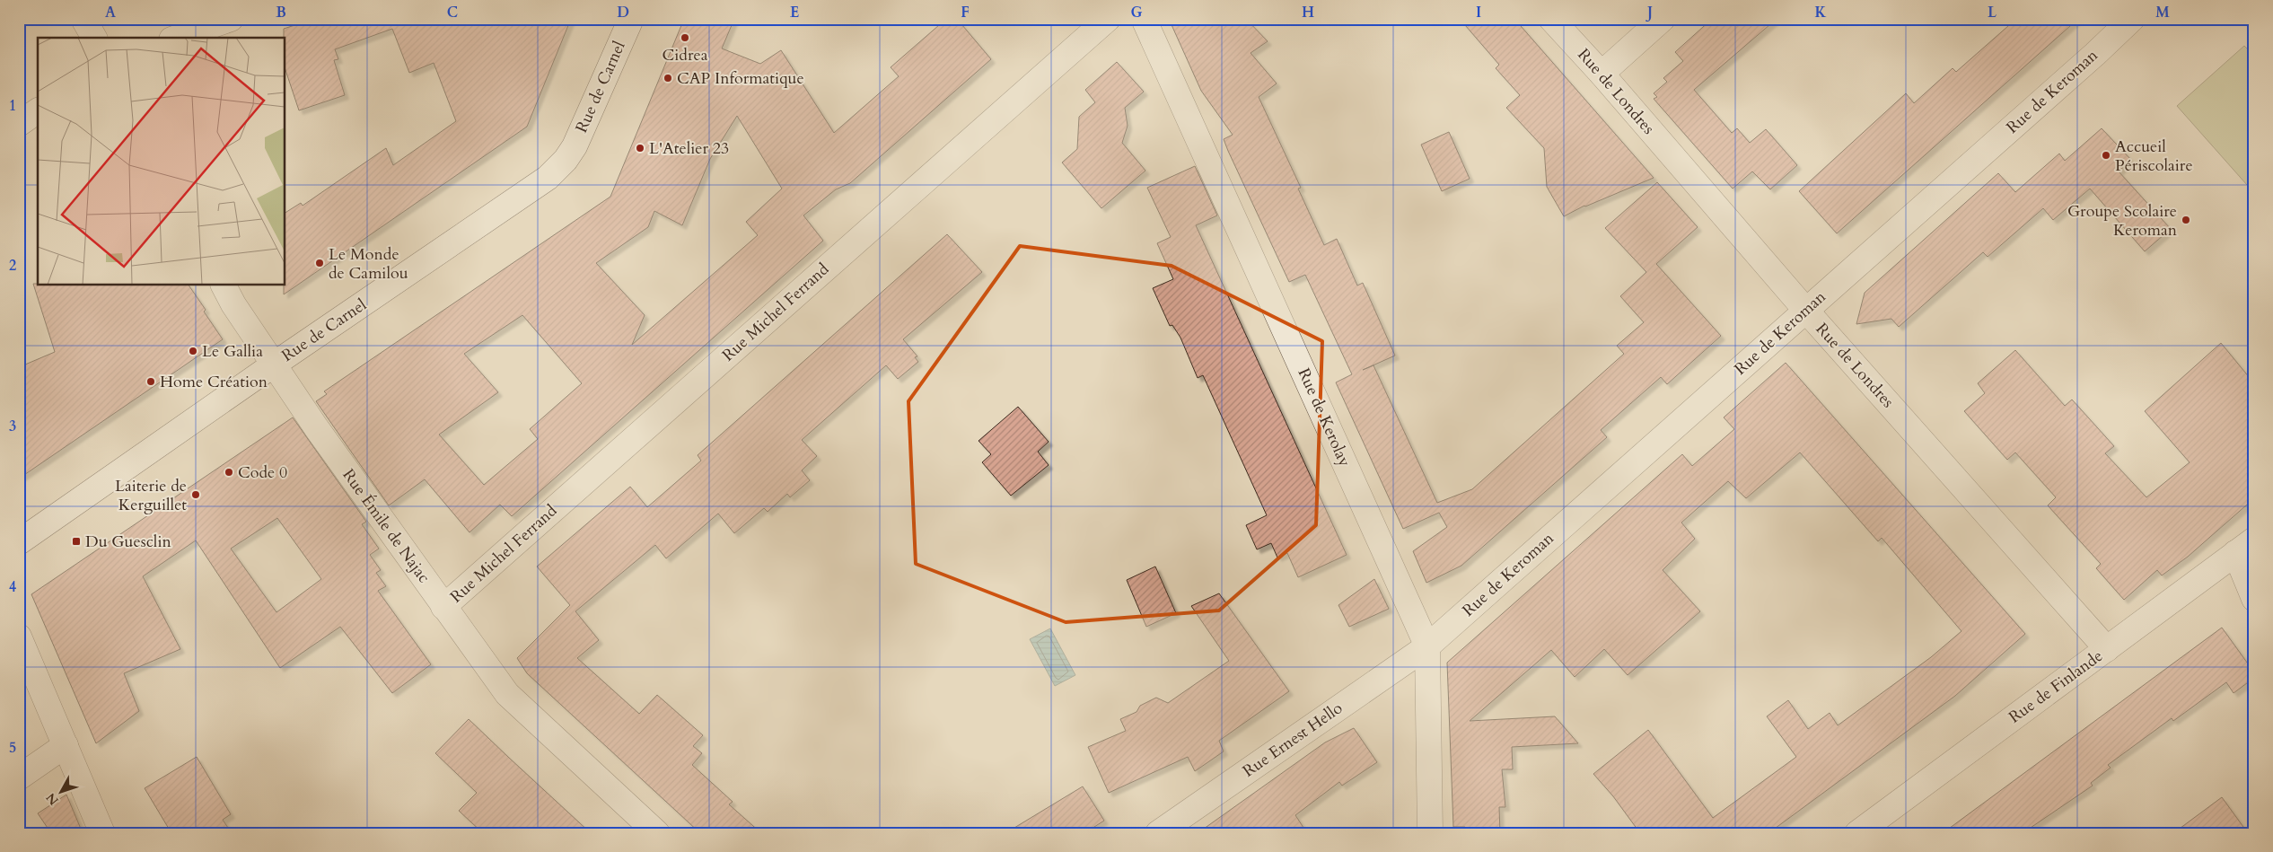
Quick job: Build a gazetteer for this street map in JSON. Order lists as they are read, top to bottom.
{
  "streets": {
    "street": [
      "Rue de Carnel",
      "Rue de Londres",
      "Rue de Keroman",
      "Rue Michel Ferrand",
      "Rue de Kerolay",
      "Rue Émile de Najac",
      "Rue de Finlande",
      "Rue Ernest Hello"
    ]
  },
  "crossings": [
    ["Rue de Carnel", "Rue Émile de Najac"],
    ["Rue de Londres", "Rue de Keroman"],
    ["Rue de Londres", "Rue de Finlande"],
    ["Rue de Keroman", "Rue de Kerolay"],
    ["Rue de Keroman", "Rue Ernest Hello"],
    ["Rue Michel Ferrand", "Rue Émile de Najac"],
    ["Rue de Kerolay", "Rue Ernest Hello"]
  ],
  "places": {
    "other": [
      "Cidrea",
      "CAP Informatique",
      "L'Atelier 23",
      "Accueil Périscolaire",
      "Groupe Scolaire Keroman",
      "Le Monde de Camilou",
      "Le Gallia",
      "Home Création",
      "Code 0",
      "Laiterie de Kerguillet"
    ],
    "transit": ["Du Guesclin"]
  },
  "north": "bottom left",
  "grid": {
    "columns": [
      "A",
      "B",
      "C",
      "D",
      "E",
      "F",
      "G",
      "H",
      "I",
      "J",
      "K",
      "L",
      "M"
    ],
    "rows": [
      "1",
      "2",
      "3",
      "4",
      "5"
    ]
  }
}
